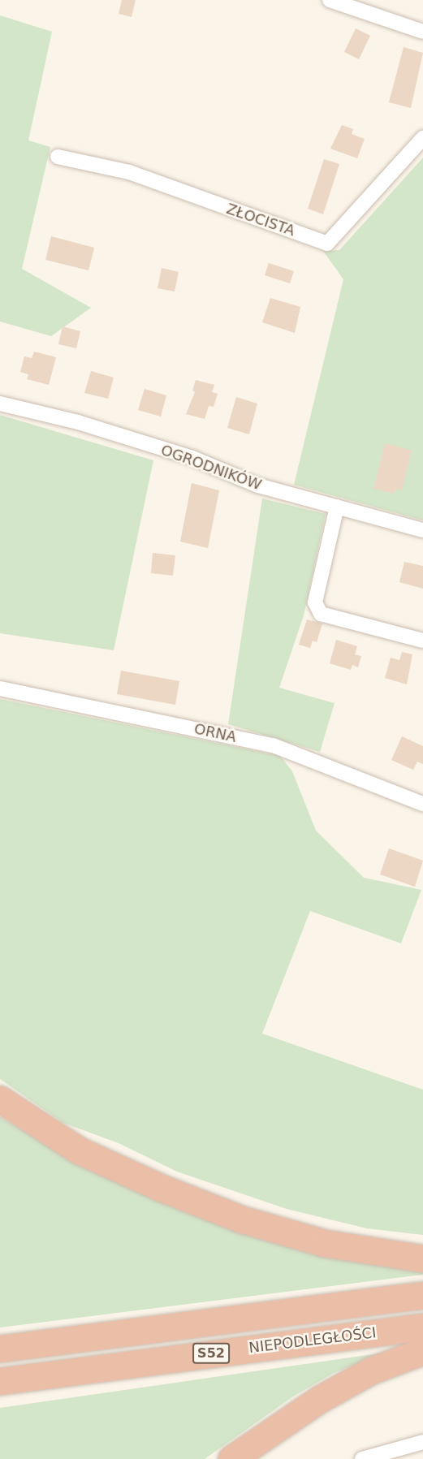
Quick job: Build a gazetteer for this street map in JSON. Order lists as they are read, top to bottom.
{
  "streets": {
    "highway": ["NIEPODLEGŁOŚCI", "S52"],
    "street": ["ZŁOCISTA", "OGRODNIKÓW", "ORNA"]
  }
}
